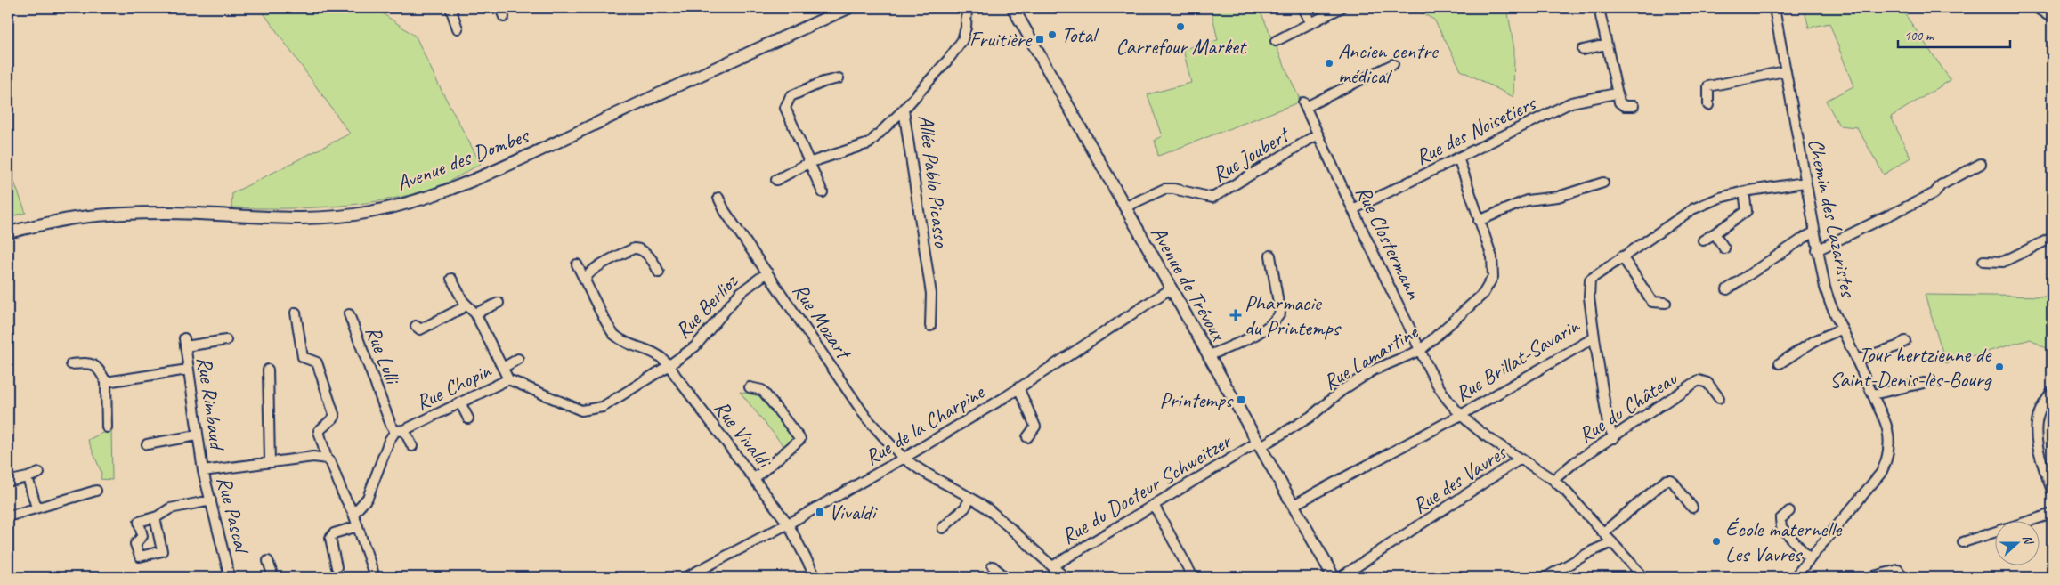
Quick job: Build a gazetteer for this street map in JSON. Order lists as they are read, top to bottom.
{
  "streets": {
    "main road": ["Avenue des Dombes", "Avenue de Trévoux"],
    "street": [
      "Rue des Noisetiers",
      "Rue Joubert",
      "Allée Pablo Picasso",
      "Chemin des Lazaristes",
      "Rue Clostermann",
      "Rue Berlioz",
      "Rue Mozart",
      "Rue Lulli",
      "Rue Lamartine",
      "Rue Brillat-Savarin",
      "Rue Chopin",
      "Rue Rimbaud",
      "Rue du Château",
      "Rue de la Charpine",
      "Rue Vivaldi",
      "Rue des Vavres",
      "Rue du Docteur Schweitzer",
      "Rue Pascal"
    ]
  },
  "crossings": [
    ["Rue des Noisetiers", "Rue Clostermann"],
    ["Rue des Noisetiers", "Rue Lamartine"],
    ["Rue Joubert", "Rue Clostermann"],
    ["Rue Joubert", "Avenue de Trévoux"],
    ["Chemin des Lazaristes", "Rue Brillat-Savarin"],
    ["Rue Clostermann", "Rue Lamartine"],
    ["Rue Clostermann", "Rue Brillat-Savarin"],
    ["Rue Clostermann", "Rue des Vavres"],
    ["Avenue de Trévoux", "Rue Lamartine"],
    ["Avenue de Trévoux", "Rue Brillat-Savarin"],
    ["Avenue de Trévoux", "Rue de la Charpine"],
    ["Avenue de Trévoux", "Rue du Docteur Schweitzer"],
    ["Rue Berlioz", "Rue Mozart"],
    ["Rue Berlioz", "Rue Chopin"],
    ["Rue Berlioz", "Rue Vivaldi"],
    ["Rue Mozart", "Rue de la Charpine"],
    ["Rue Mozart", "Rue du Docteur Schweitzer"],
    ["Rue Lulli", "Rue Chopin"],
    ["Rue Lamartine", "Rue du Docteur Schweitzer"],
    ["Rue Chopin", "Rue Vivaldi"],
    ["Rue Rimbaud", "Rue Pascal"],
    ["Rue du Château", "Rue des Vavres"],
    ["Rue de la Charpine", "Rue Vivaldi"]
  ],
  "places": {
    "other": [
      "Carrefour Market",
      "Total",
      "Ancien centre médical",
      "Tour hertzienne de Saint-Denis-lès-Bourg",
      "École maternelle Les Vavres"
    ],
    "transit": ["Fruitière", "Printemps", "Vivaldi"],
    "health": ["Pharmacie du Printemps"]
  },
  "scale_bar": "100 m",
  "north": "right"
}
